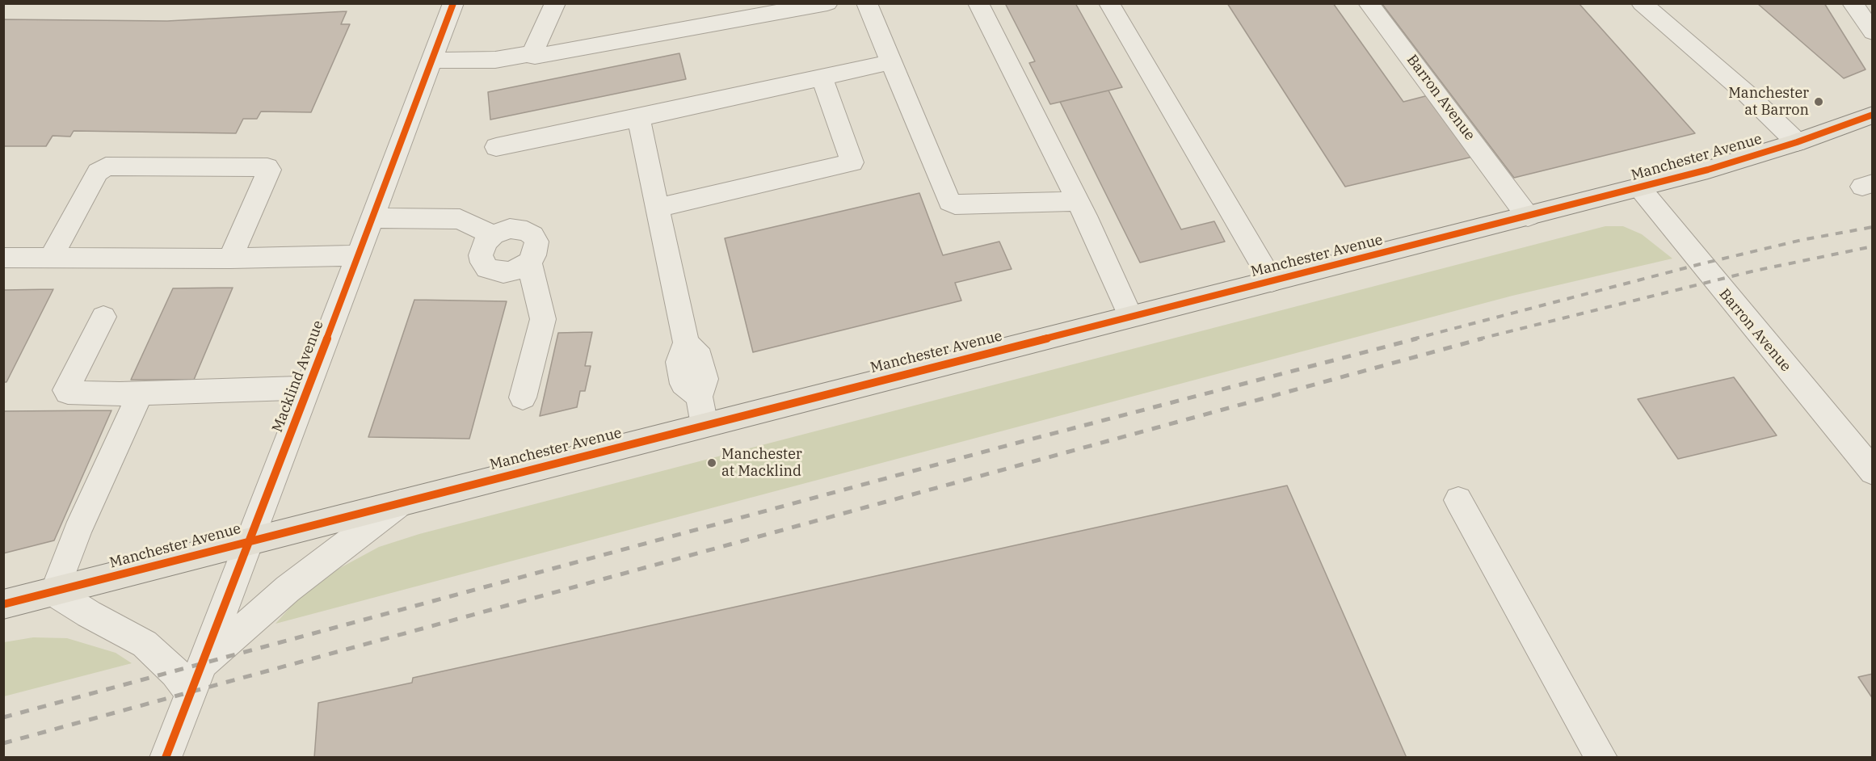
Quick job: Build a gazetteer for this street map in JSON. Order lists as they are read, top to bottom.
{
  "streets": {
    "main road": ["Manchester Avenue"],
    "street": ["Barron Avenue", "Macklind Avenue"]
  },
  "crossings": [
    ["Barron Avenue", "Manchester Avenue"],
    ["Manchester Avenue", "Macklind Avenue"]
  ],
  "places": ["Manchester at Barron", "Manchester at Macklind"]
}
